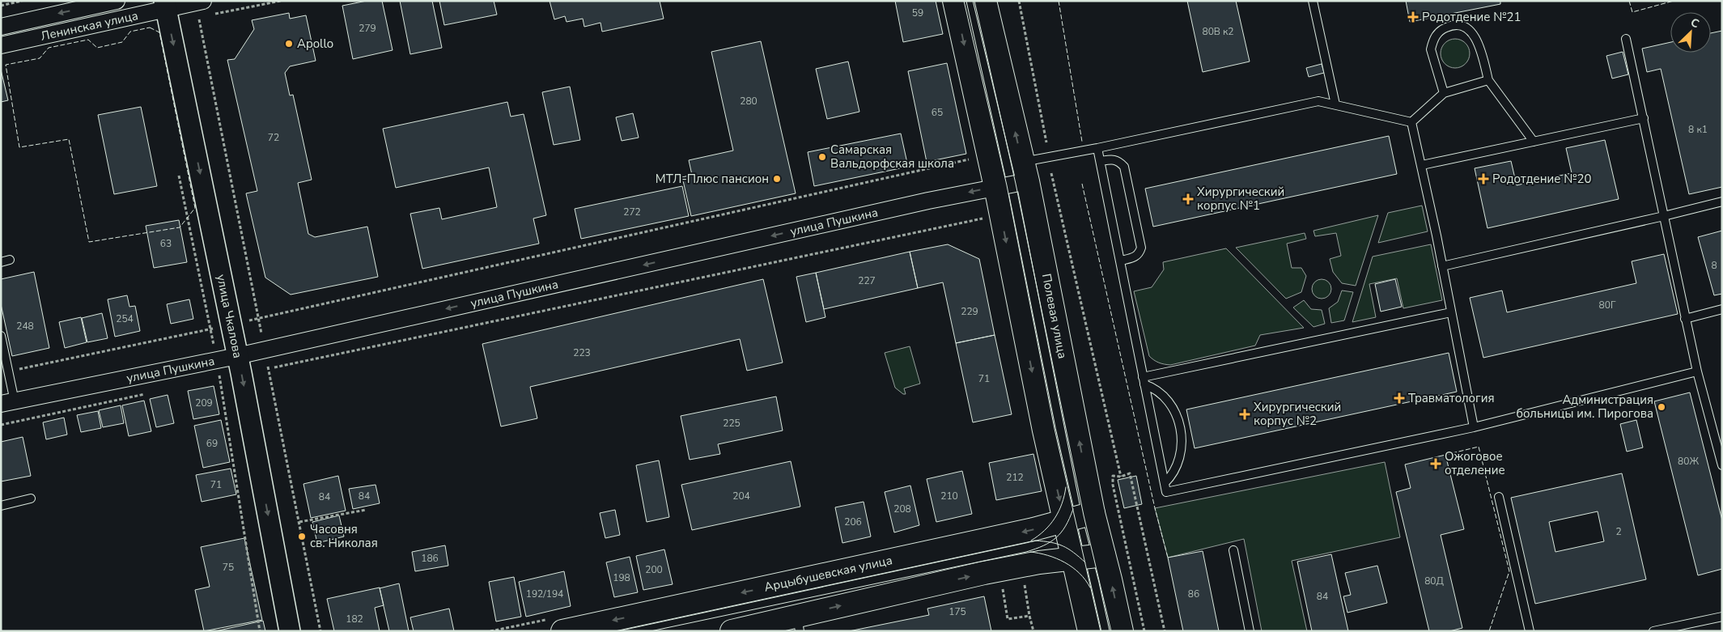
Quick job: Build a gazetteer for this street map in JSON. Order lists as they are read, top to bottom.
{
  "streets": {
    "main road": ["Полевая улица", "Арцыбушевская улица"],
    "street": ["Ленинская улица", "улица Пушкина", "улица Чкалова"]
  },
  "crossings": [
    ["Ленинская улица", "улица Чкалова"],
    ["улица Пушкина", "улица Чкалова"],
    ["улица Пушкина", "Полевая улица"],
    ["Полевая улица", "Арцыбушевская улица"]
  ],
  "one_way": ["улица Пушкина", "улица Чкалова"],
  "places": {
    "health": [
      "Родотдение №21",
      "Родотдение №20",
      "Хирургический корпус №1",
      "Травматология",
      "Хирургический корпус №2",
      "Ожоговое отделение"
    ],
    "other": [
      "Apollo",
      "Самарская Вальдорфская школа",
      "МТЛ-Плюс пансион",
      "Администрация больницы им. Пирогова",
      "Часовня св. Николая"
    ]
  },
  "house_numbers": [
    "59",
    "279",
    "80В к2",
    "280",
    "65",
    "8 к1",
    "72",
    "272",
    "63",
    "8",
    "227",
    "80Г",
    "229",
    "254",
    "248",
    "223",
    "71",
    "209",
    "225",
    "69",
    "80Ж",
    "212",
    "71",
    "84",
    "204",
    "210",
    "84",
    "208",
    "206",
    "2",
    "186",
    "75",
    "200",
    "198",
    "80Д",
    "192/194",
    "86",
    "84",
    "175",
    "182"
  ],
  "north": "top right"
}
